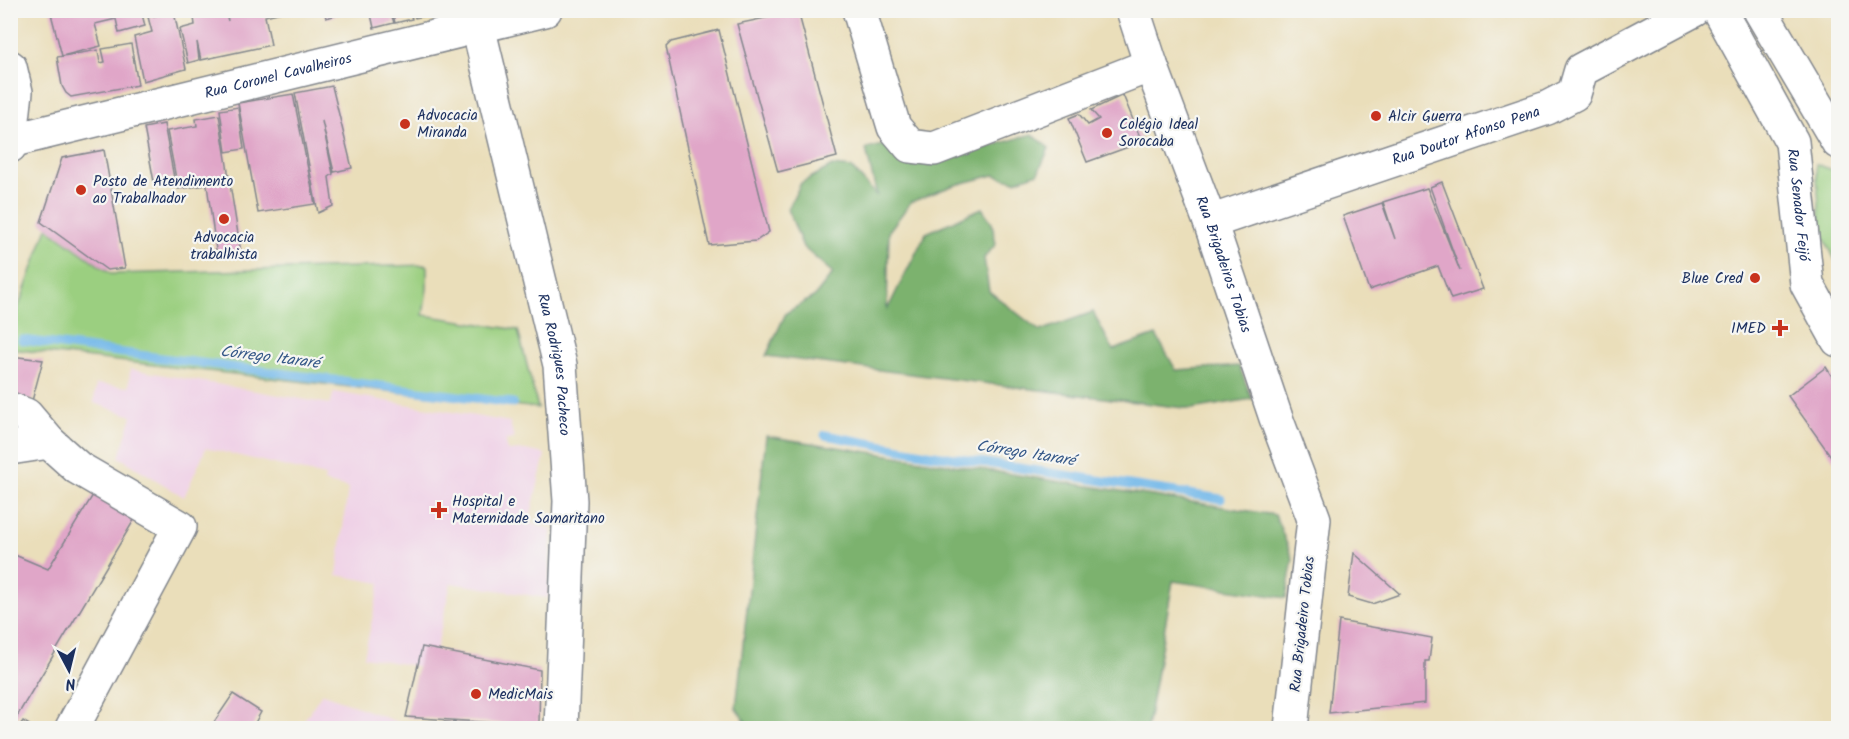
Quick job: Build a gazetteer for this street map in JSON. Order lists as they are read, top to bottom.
{
  "streets": {
    "street": [
      "Rua Coronel Cavalheiros",
      "Rua Doutor Afonso Pena",
      "Rua Senador Feijó",
      "Rua Brigadeiros Tobias",
      "Rua Rodrigues Pacheco",
      "Rua Brigadeiro Tobias"
    ]
  },
  "crossings": [
    ["Rua Coronel Cavalheiros", "Rua Rodrigues Pacheco"],
    ["Rua Doutor Afonso Pena", "Rua Brigadeiros Tobias"],
    ["Rua Brigadeiros Tobias", "Rua Brigadeiro Tobias"]
  ],
  "water": ["Córrego Itararé"],
  "places": {
    "other": [
      "Alcir Guerra",
      "Advocacia Miranda",
      "Colégio Ideal Sorocaba",
      "Posto de Atendimento ao Trabalhador",
      "Advocacia trabalhista",
      "Blue Cred",
      "MedicMais"
    ],
    "health": ["IMED", "Hospital e Maternidade Samaritano"]
  },
  "north": "bottom"
}
